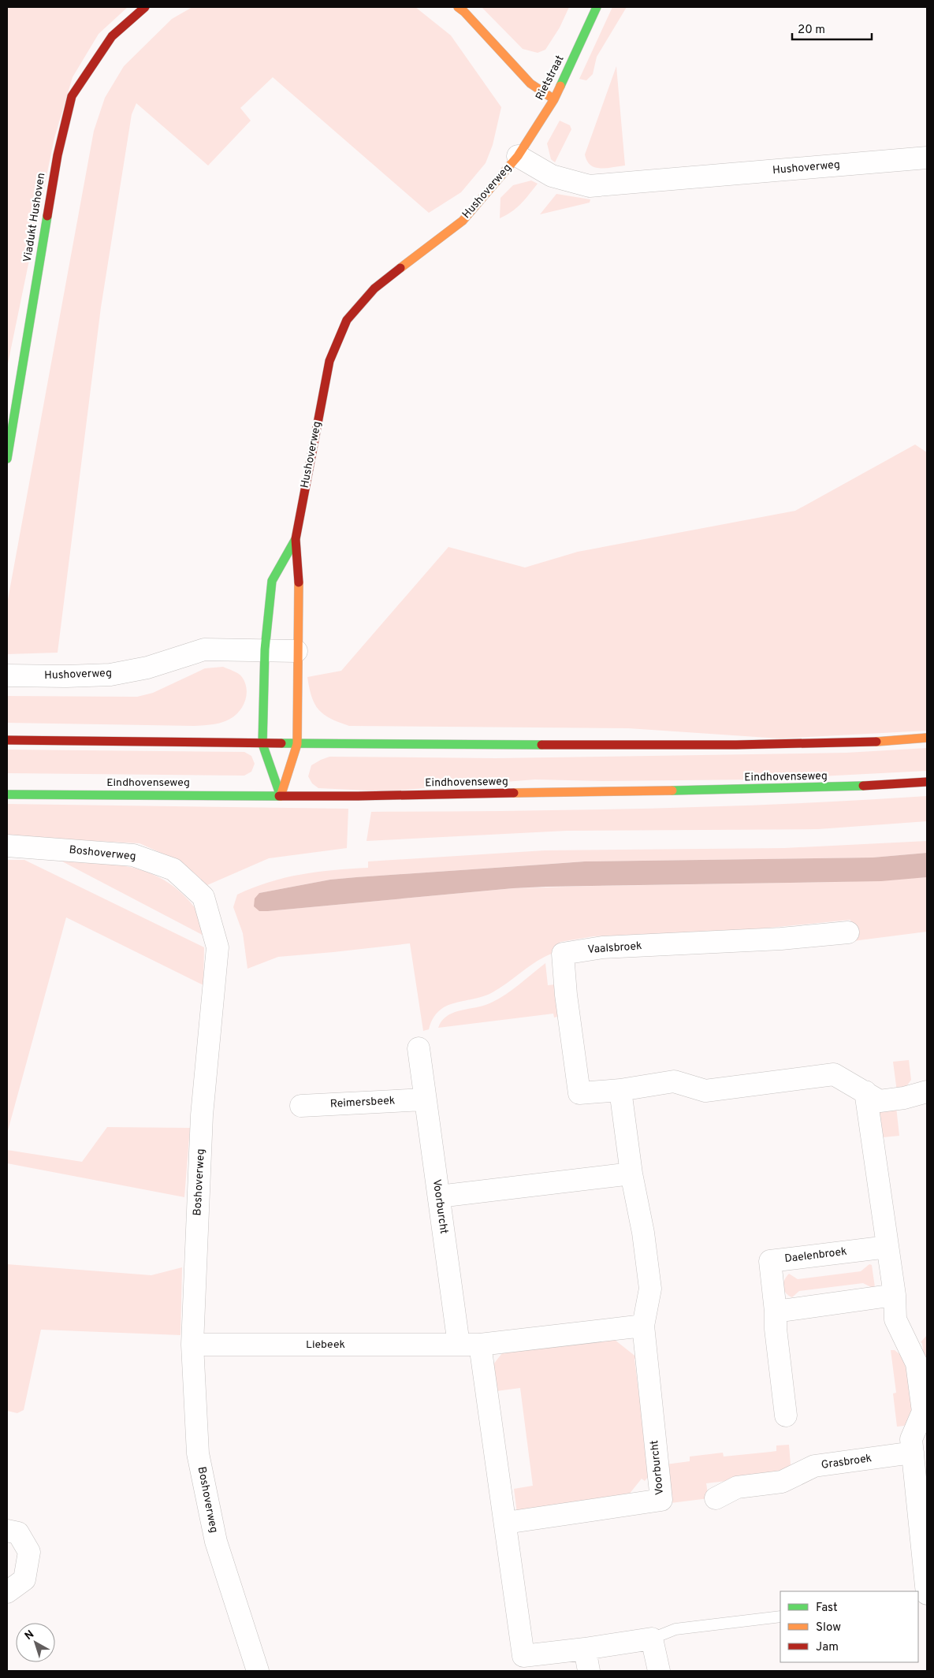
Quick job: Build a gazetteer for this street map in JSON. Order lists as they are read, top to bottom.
{
  "streets": {
    "main road": [
      "Rietstraat",
      "Hushoverweg",
      "Viadukt Hushoven",
      "Eindhovenseweg"
    ],
    "street": [
      "Boshoverweg",
      "Vaalsbroek",
      "Reimersbeek",
      "Voorburcht",
      "Daelenbroek",
      "Liebeek",
      "Grasbroek"
    ]
  },
  "crossings": [
    ["Rietstraat", "Hushoverweg"],
    ["Hushoverweg", "Eindhovenseweg"],
    ["Boshoverweg", "Liebeek"],
    ["Reimersbeek", "Voorburcht"],
    ["Voorburcht", "Liebeek"]
  ],
  "legend": ["Fast", "Slow", "Jam"],
  "scale_bar": "20 m",
  "north": "top left"
}
